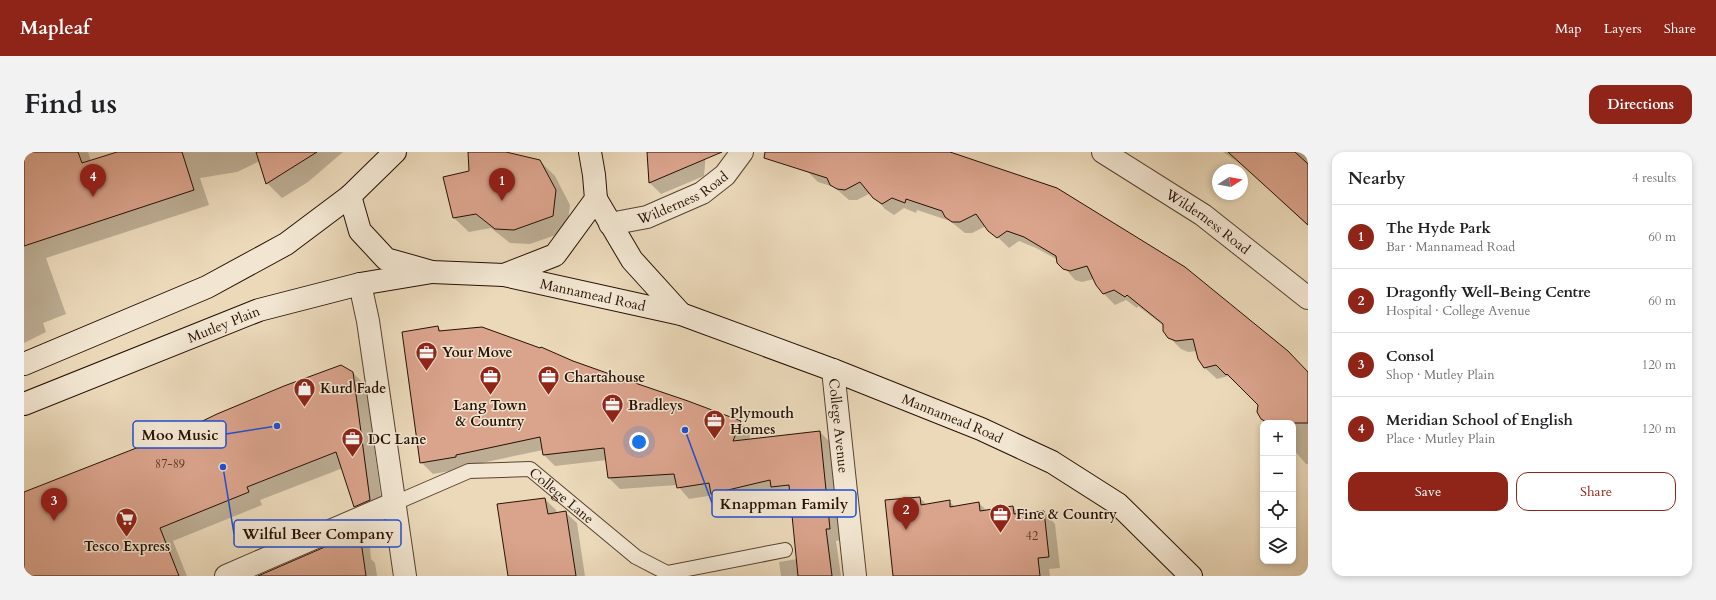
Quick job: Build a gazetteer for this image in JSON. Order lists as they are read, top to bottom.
{
  "streets": {
    "main road": [
      "Wilderness Road",
      "Mannamead Road",
      "Mutley Plain",
      "College Avenue"
    ],
    "lane": ["College Lane"]
  },
  "crossings": [
    ["Wilderness Road", "Mannamead Road"],
    ["Mannamead Road", "College Avenue"]
  ],
  "places": {
    "office": [
      "Your Move",
      "Lang Town & Country",
      "Chartahouse",
      "Bradleys",
      "Plymouth Homes",
      "DC Lane",
      "Fine & Country"
    ],
    "shop": ["Kurd Fade"],
    "other": ["Moo Music", "Knappman Family", "Wilful Beer Company"],
    "supermarket": ["Tesco Express"]
  },
  "house_numbers": ["87-89", "42"],
  "north": "right",
  "page": {
    "header": "Mapleaf",
    "nav": ["Map", "Layers", "Share"],
    "title": "Find us",
    "buttons": [
      "Directions",
      ["Save", "Share"]
    ],
    "heading": ["Nearby", "4 results"],
    "pins": [
      "4",
      "1",
      "3",
      "2"
    ],
    "list": [
      {
        "mark": "1",
        "name": "The Hyde Park",
        "note": "Bar · Mannamead Road",
        "value": "60 m"
      },
      {
        "mark": "2",
        "name": "Dragonfly Well-Being Centre",
        "note": "Hospital · College Avenue",
        "value": "60 m"
      },
      {
        "mark": "3",
        "name": "Consol",
        "note": "Shop · Mutley Plain",
        "value": "120 m"
      },
      {
        "mark": "4",
        "name": "Meridian School of English",
        "note": "Place · Mutley Plain",
        "value": "120 m"
      }
    ],
    "map_buttons": ["+", "−"]
  }
}
